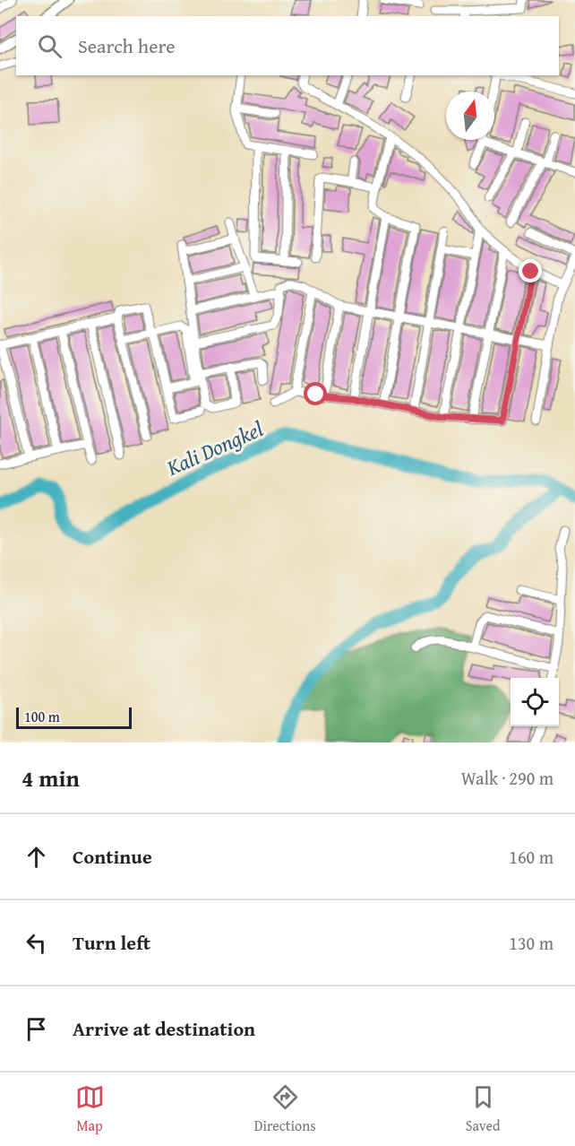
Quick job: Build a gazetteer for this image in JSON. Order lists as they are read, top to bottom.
{
  "water": ["Kali Dongkel"],
  "scale_bar": "100 m",
  "north": "top",
  "page": {
    "search": "Search here",
    "scale": "100 m",
    "heading": ["4 min", "Walk · 290 m"],
    "list": [
      ["Continue", "160 m"],
      ["Turn left", "130 m"],
      "Arrive at destination"
    ],
    "nav": ["Map", "Directions", "Saved"]
  }
}
